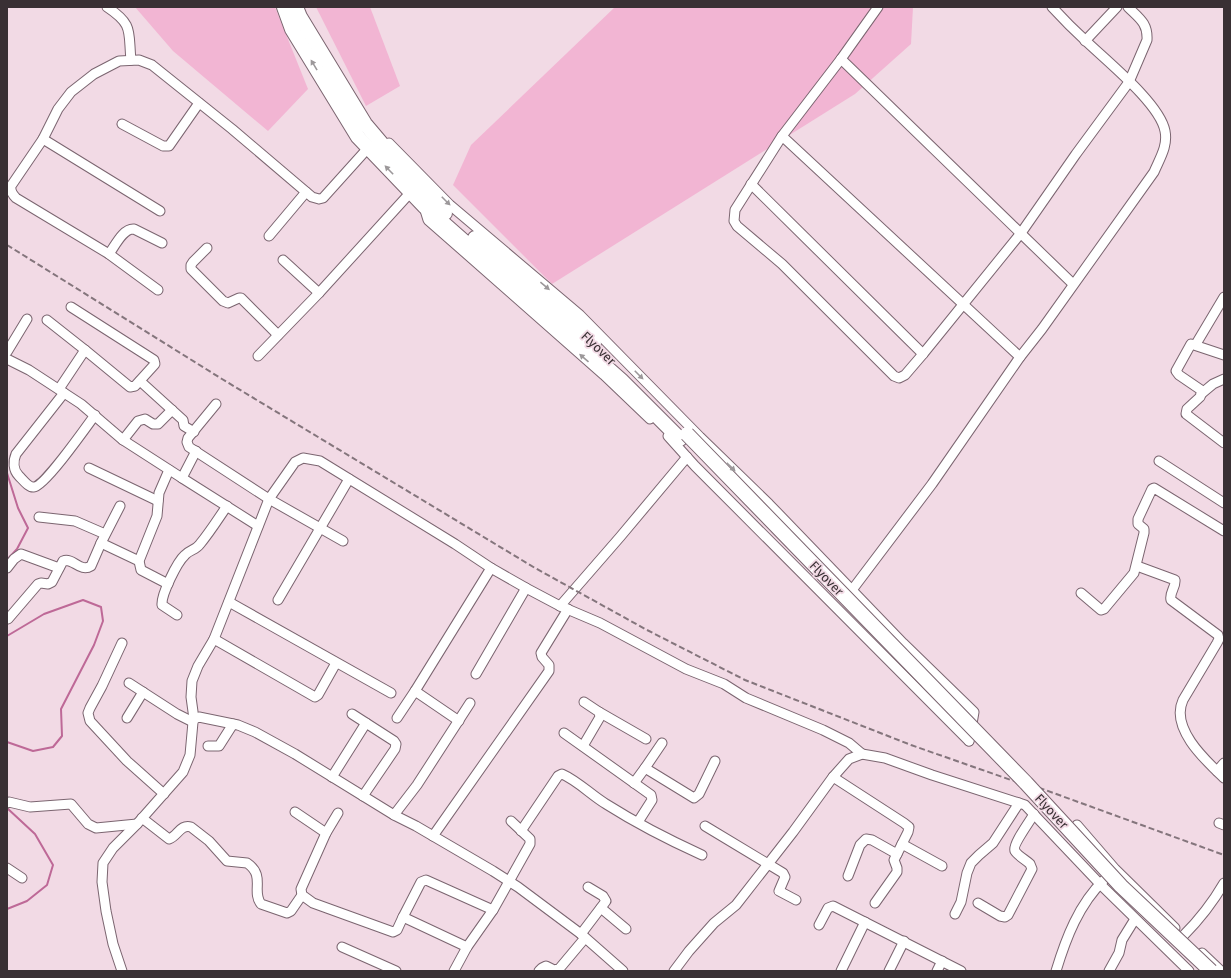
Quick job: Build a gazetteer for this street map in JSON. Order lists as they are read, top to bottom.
{
  "streets": {
    "highway": ["Flyover"]
  }
}
